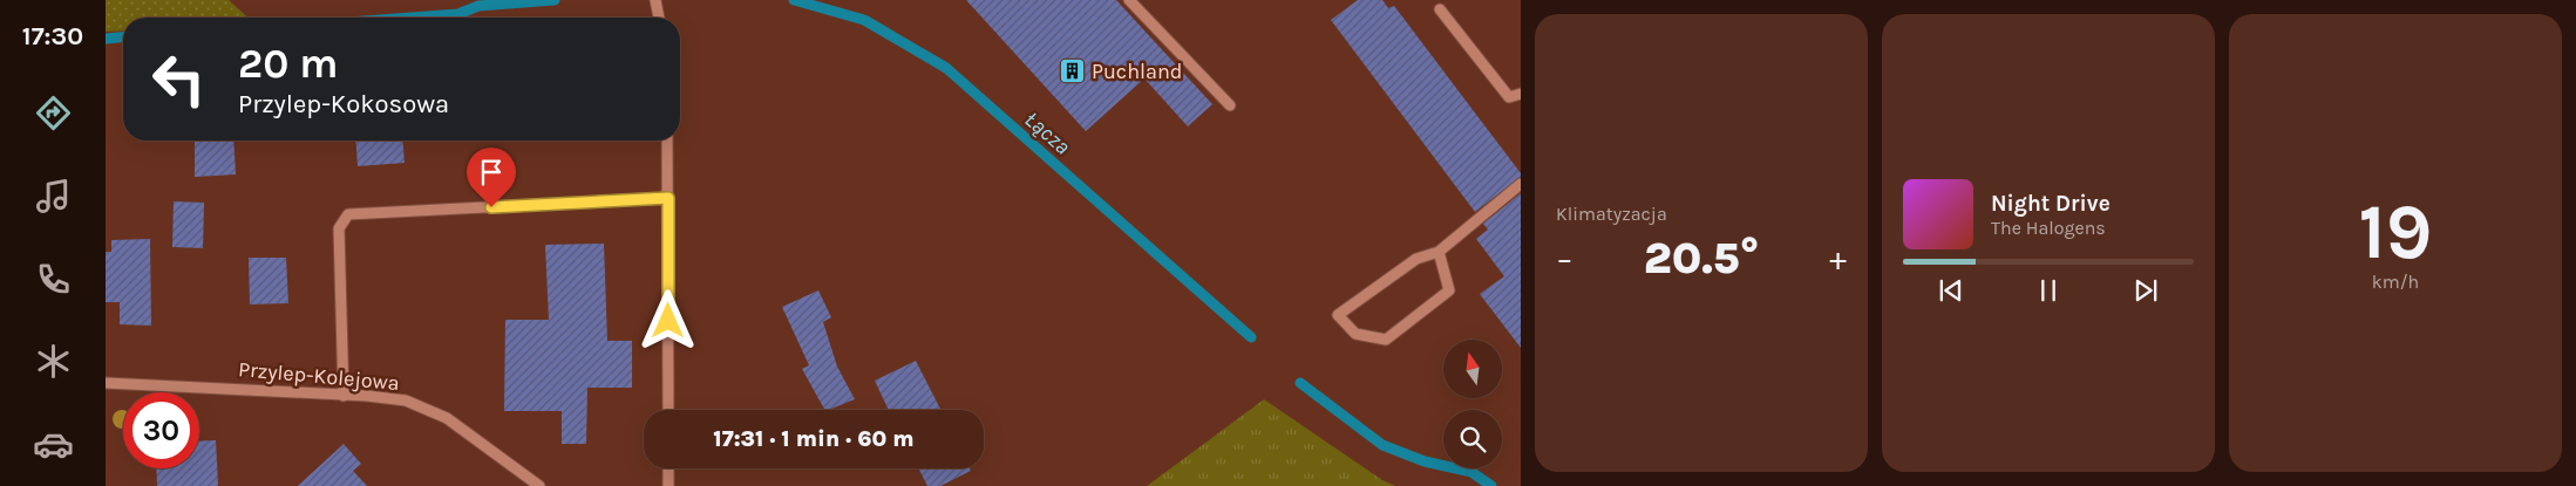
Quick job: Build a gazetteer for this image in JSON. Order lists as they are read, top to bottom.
{
  "streets": {
    "street": ["Przylep-Kolejowa"]
  },
  "water": ["Łącza"],
  "places": {
    "building": ["Puchland"]
  },
  "north": "top",
  "page": {
    "tabs": "17:30",
    "tile": [
      "Klimatyzacja",
      ["19", "km/h"]
    ],
    "turn": ["20 m", "Przylep-Kokosowa"],
    "song": ["Night Drive", "The Halogens"],
    "heat": ["−", "20.5°", "+"],
    "limit": "30",
    "trip": "17:31 · 1 min · 60 m"
  }
}
